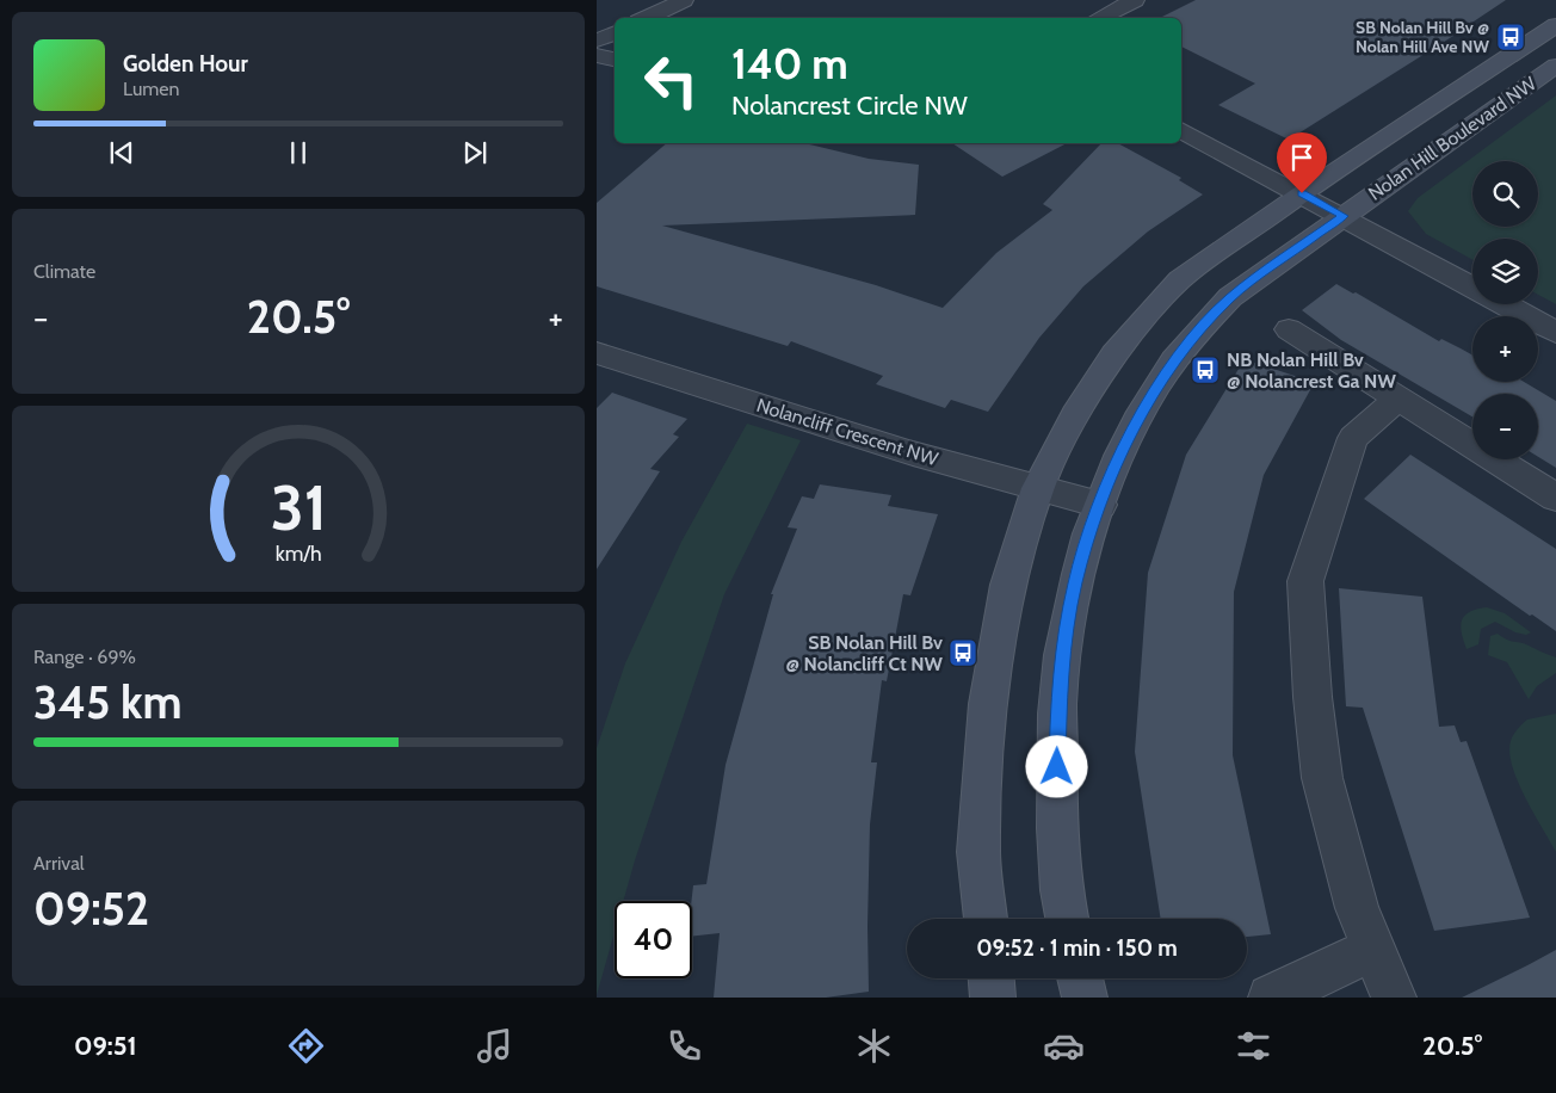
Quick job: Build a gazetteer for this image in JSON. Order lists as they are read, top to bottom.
{
  "streets": {
    "street": ["Nolan Hill Boulevard NW", "Nolancliff Crescent NW"]
  },
  "crossings": [
    ["Nolan Hill Boulevard NW", "Nolancliff Crescent NW"]
  ],
  "places": {
    "bus stop": ["SB Nolan Hill Bv @ Nolan Hill Ave NW", "NB Nolan Hill Bv @ Nolancrest Ga NW", "SB Nolan Hill Bv @ Nolancliff Ct NW"]
  },
  "page": {
    "turn": ["140 m", "Nolancrest Circle NW"],
    "song": ["Golden Hour", "Lumen"],
    "map_buttons": ["+", "−"],
    "tile": [
      "Climate",
      ["Range · 69%", "345 km"],
      ["Arrival", "09:52"]
    ],
    "heat": ["−", "20.5°", "+"],
    "limit": "40",
    "trip": "09:52 · 1 min · 150 m",
    "tabs": ["09:51", "20.5°"],
    "gauge": ["31", "km/h"]
  }
}
